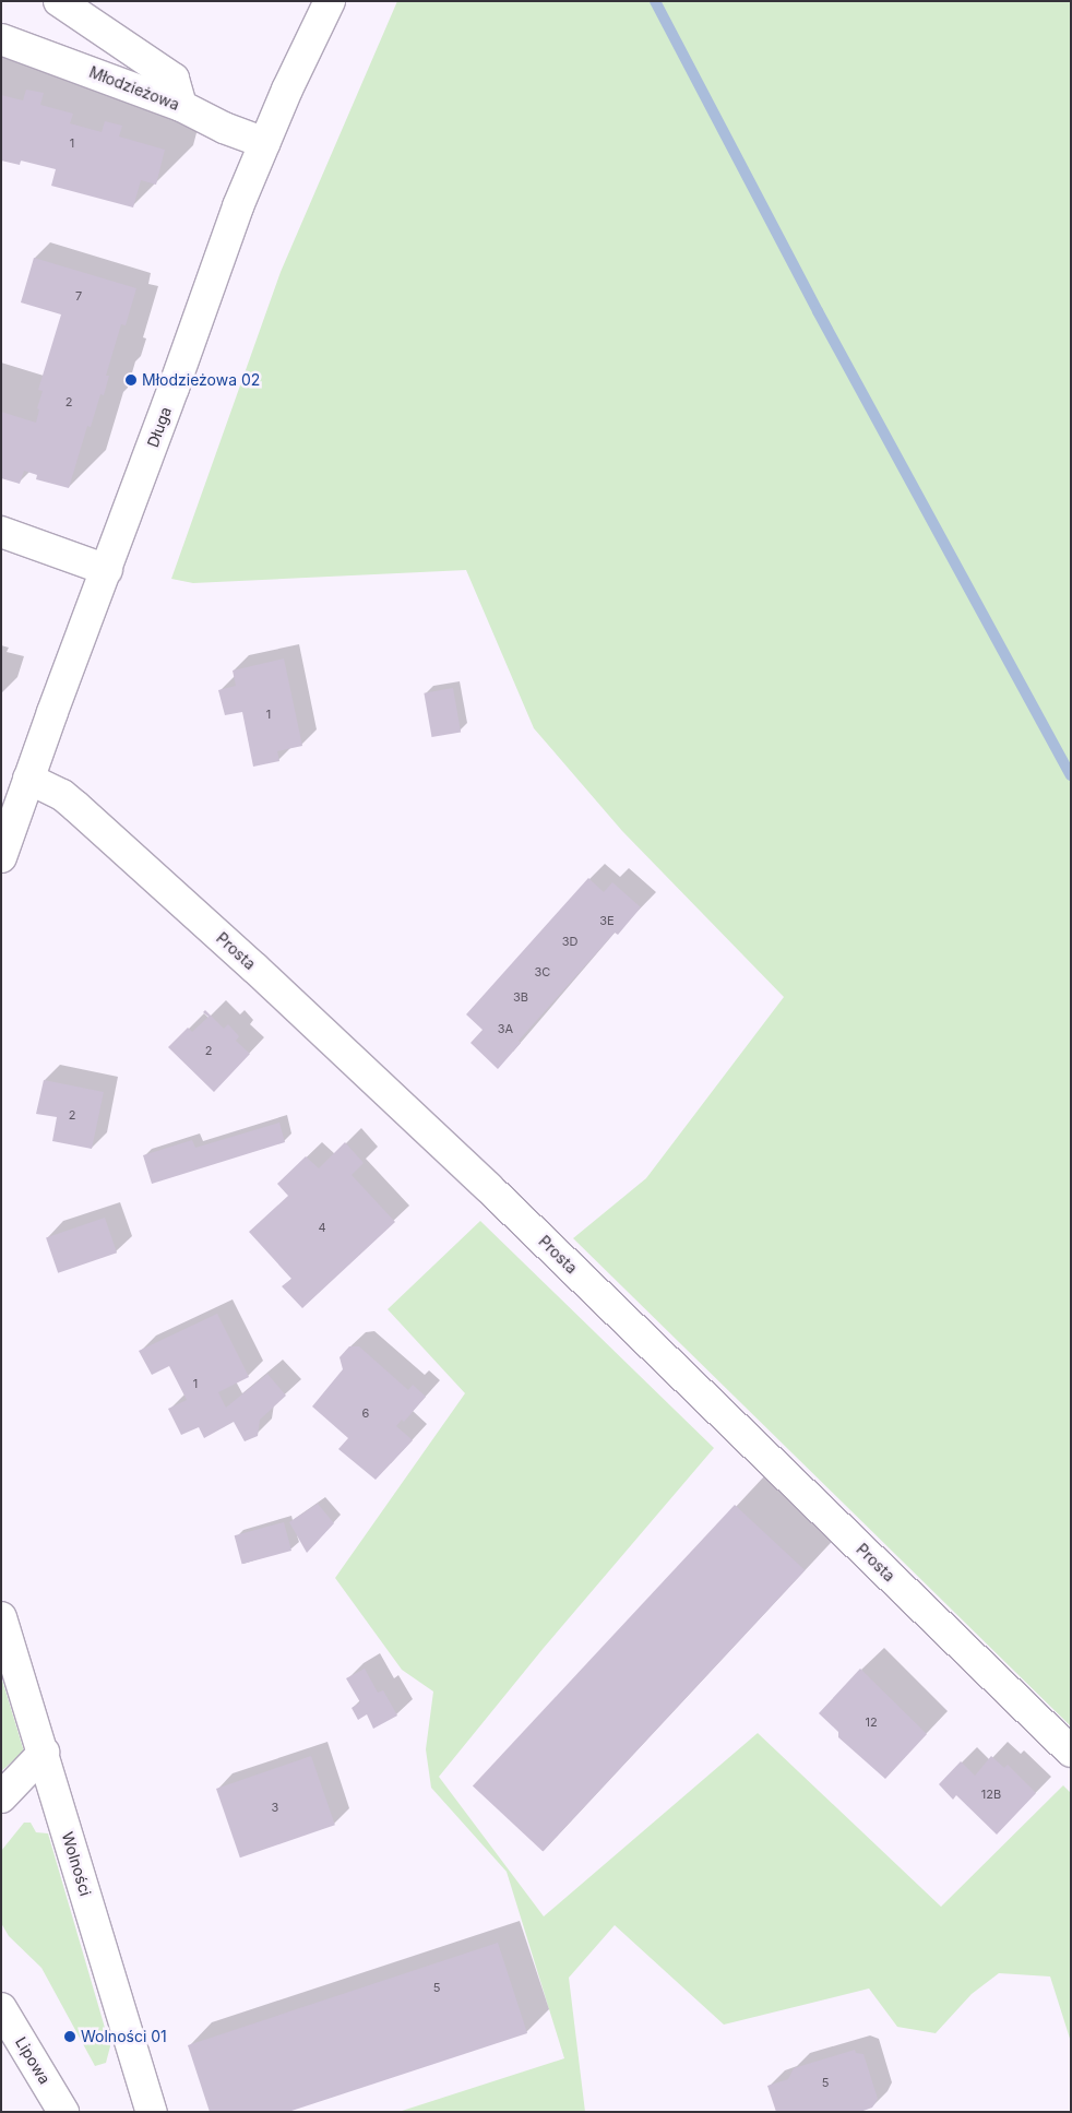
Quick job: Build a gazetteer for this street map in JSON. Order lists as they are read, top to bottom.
{
  "streets": {
    "street": [
      "Młodzieżowa",
      "Długa",
      "Prosta",
      "Wolności",
      "Lipowa"
    ]
  },
  "crossings": [
    ["Młodzieżowa", "Długa"],
    ["Długa", "Prosta"]
  ],
  "places": ["Młodzieżowa 02", "Wolności 01"],
  "house_numbers": [
    "1",
    "7",
    "2",
    "1",
    "3E",
    "3D",
    "3C",
    "3B",
    "3A",
    "2",
    "2",
    "4",
    "1",
    "6",
    "12",
    "12B",
    "3",
    "5",
    "5"
  ]
}
